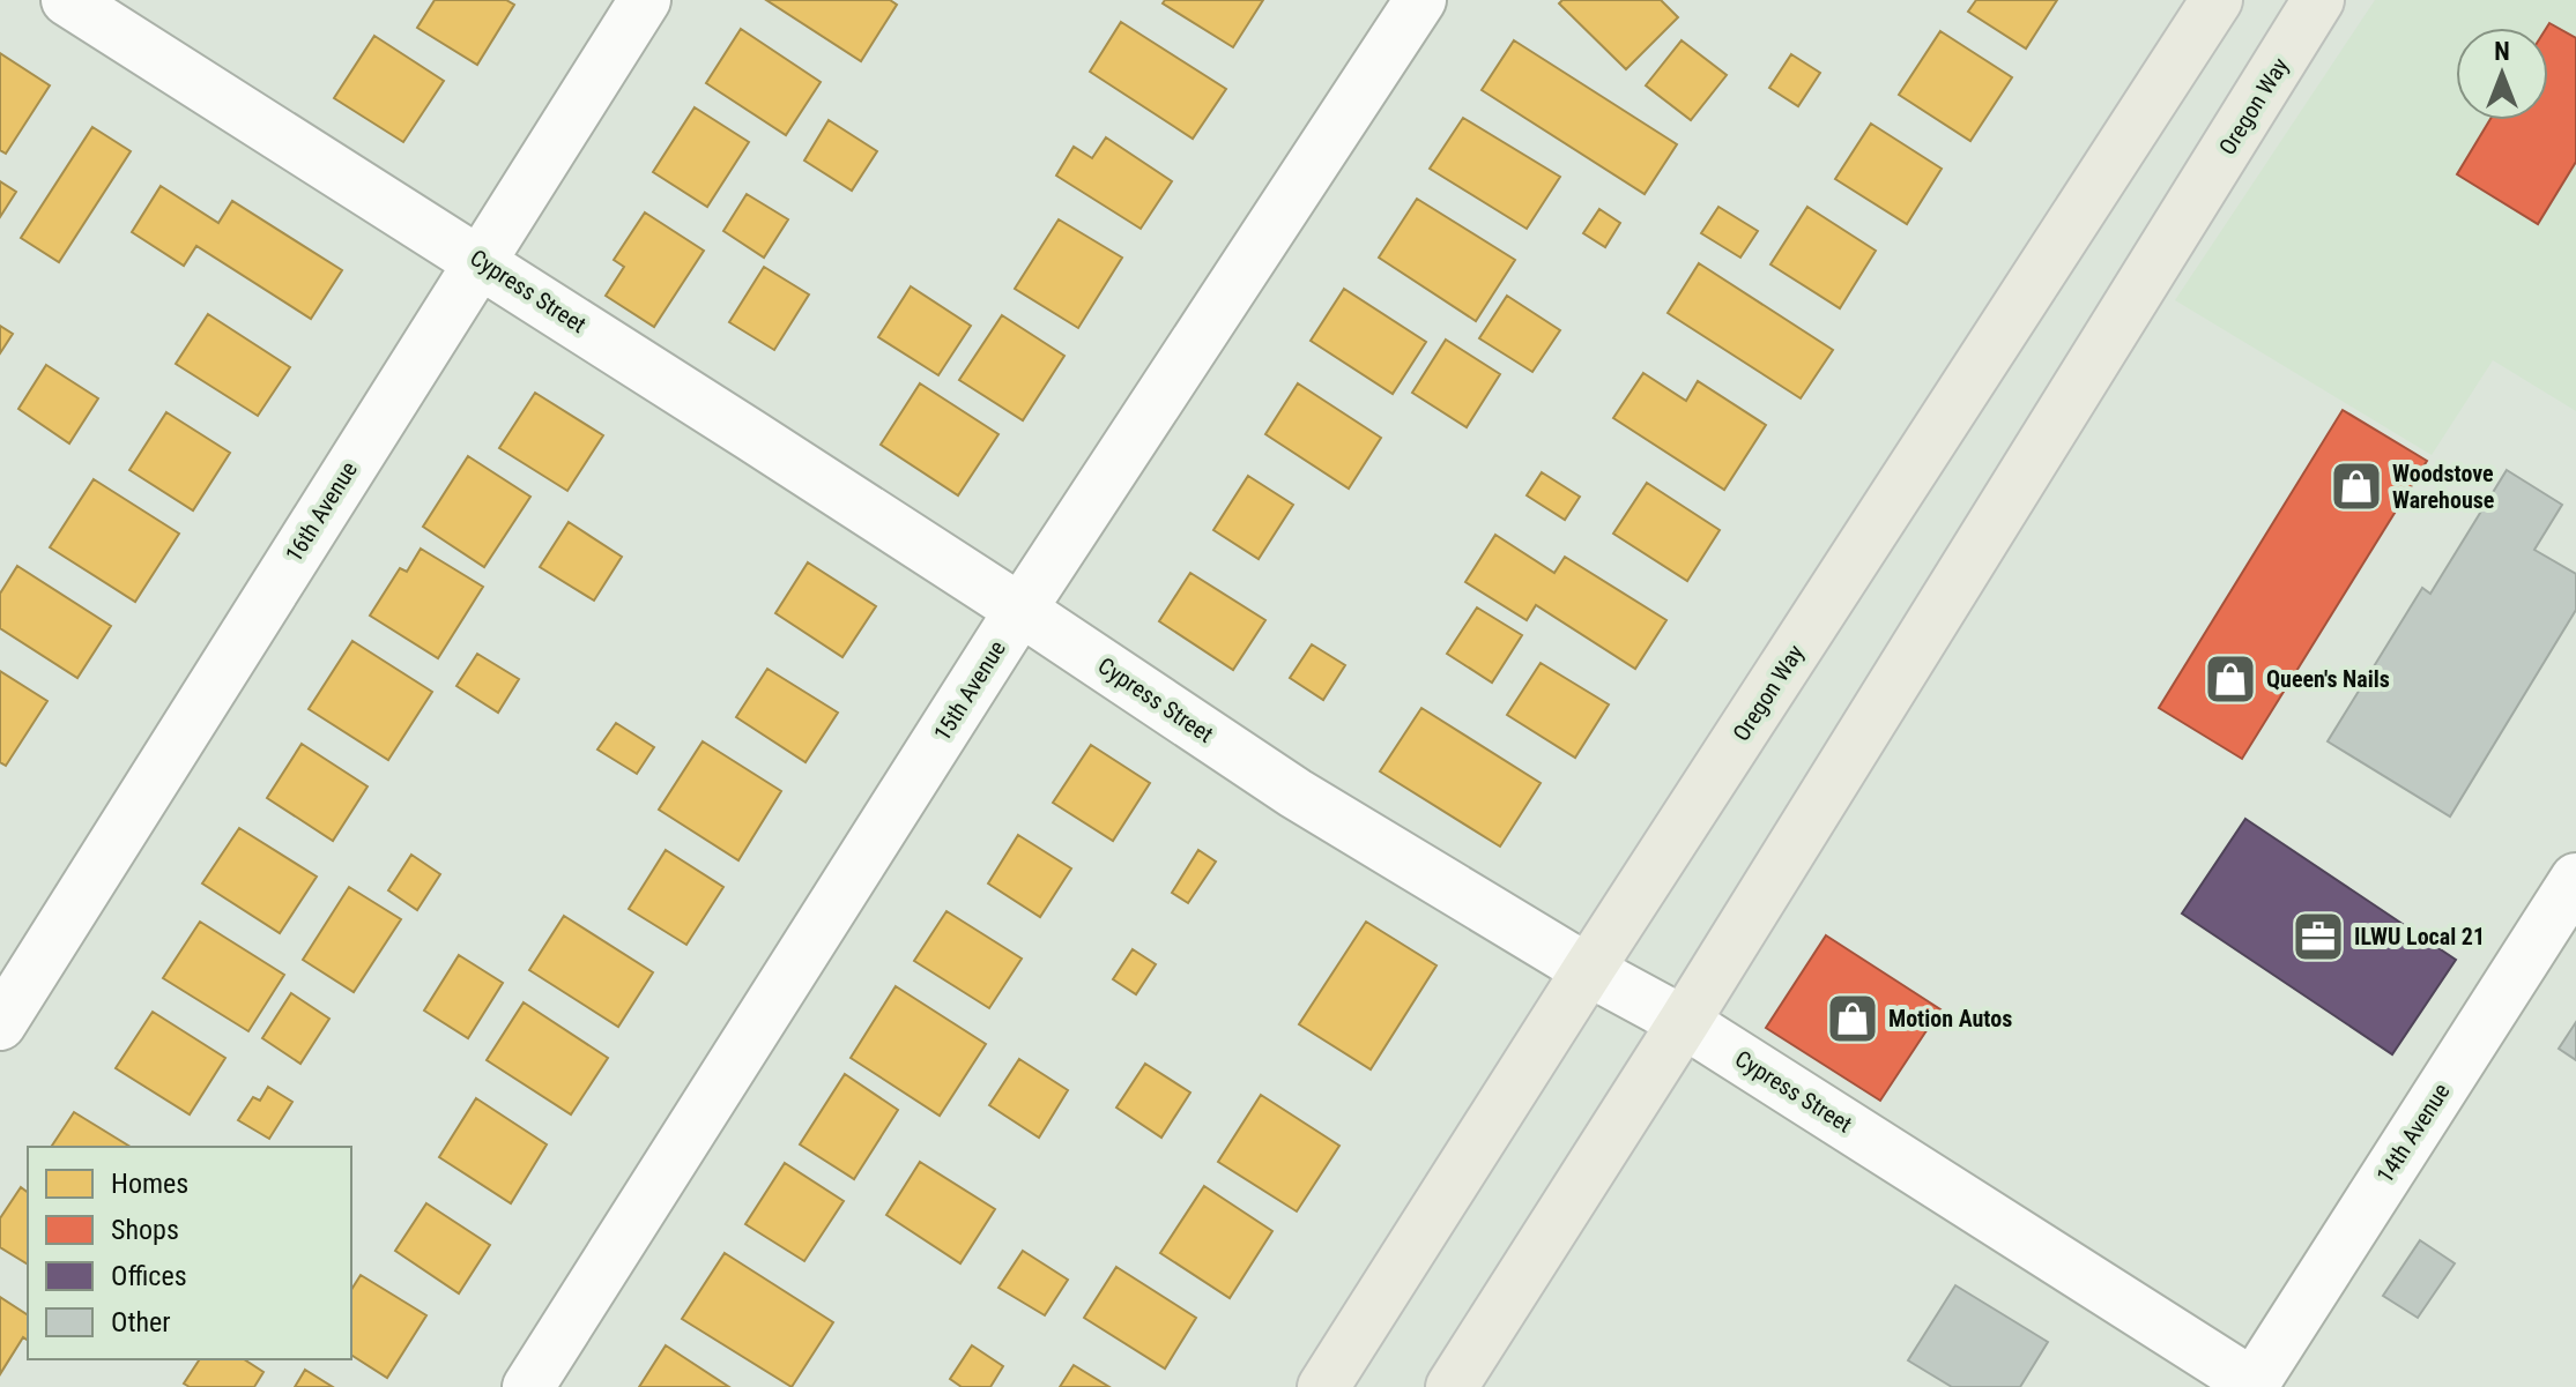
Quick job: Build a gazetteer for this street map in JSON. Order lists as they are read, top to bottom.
{
  "streets": {
    "main road": ["Oregon Way"],
    "street": [
      "Cypress Street",
      "16th Avenue",
      "15th Avenue",
      "14th Avenue"
    ]
  },
  "crossings": [
    ["Oregon Way", "Cypress Street"],
    ["Cypress Street", "16th Avenue"],
    ["Cypress Street", "15th Avenue"],
    ["Cypress Street", "14th Avenue"]
  ],
  "places": {
    "shop": ["Woodstove Warehouse", "Queen's Nails", "Motion Autos"],
    "office": ["ILWU Local 21"]
  },
  "legend": [
    "Homes",
    "Shops",
    "Offices",
    "Other"
  ],
  "north": "top"
}
